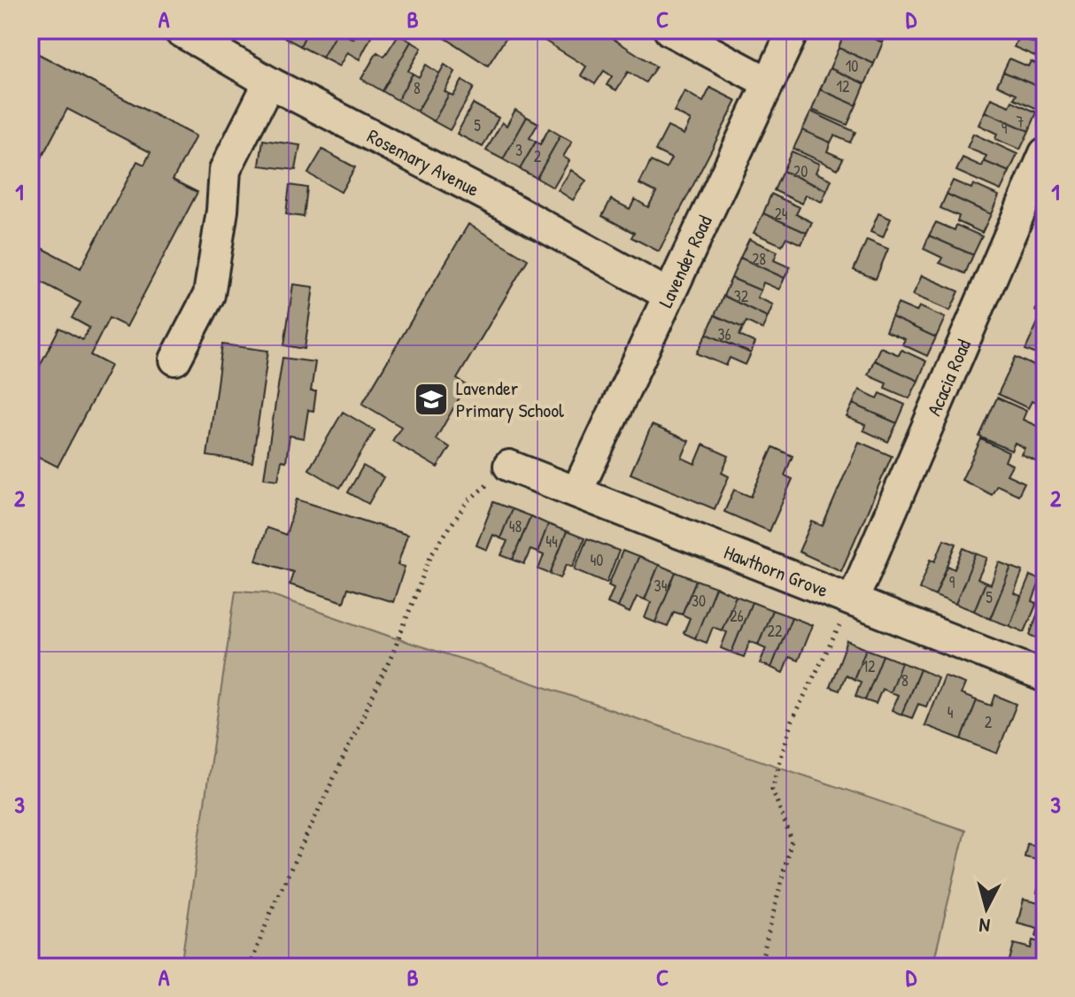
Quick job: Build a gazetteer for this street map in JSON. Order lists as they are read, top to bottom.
{
  "streets": {
    "street": [
      "Rosemary Avenue",
      "Lavender Road",
      "Acacia Road",
      "Hawthorn Grove"
    ]
  },
  "crossings": [
    ["Rosemary Avenue", "Lavender Road"],
    ["Lavender Road", "Hawthorn Grove"],
    ["Acacia Road", "Hawthorn Grove"]
  ],
  "places": {
    "school or university": ["Lavender Primary School"]
  },
  "house_numbers": [
    "10",
    "12",
    "8",
    "7",
    "5",
    "9",
    "3",
    "2",
    "20",
    "24",
    "28",
    "32",
    "36",
    "48",
    "44",
    "40",
    "9",
    "34",
    "5",
    "30",
    "26",
    "22",
    "12",
    "8",
    "4",
    "2"
  ],
  "north": "bottom",
  "grid": {
    "columns": [
      "A",
      "B",
      "C",
      "D"
    ],
    "rows": ["1", "2", "3"]
  }
}
